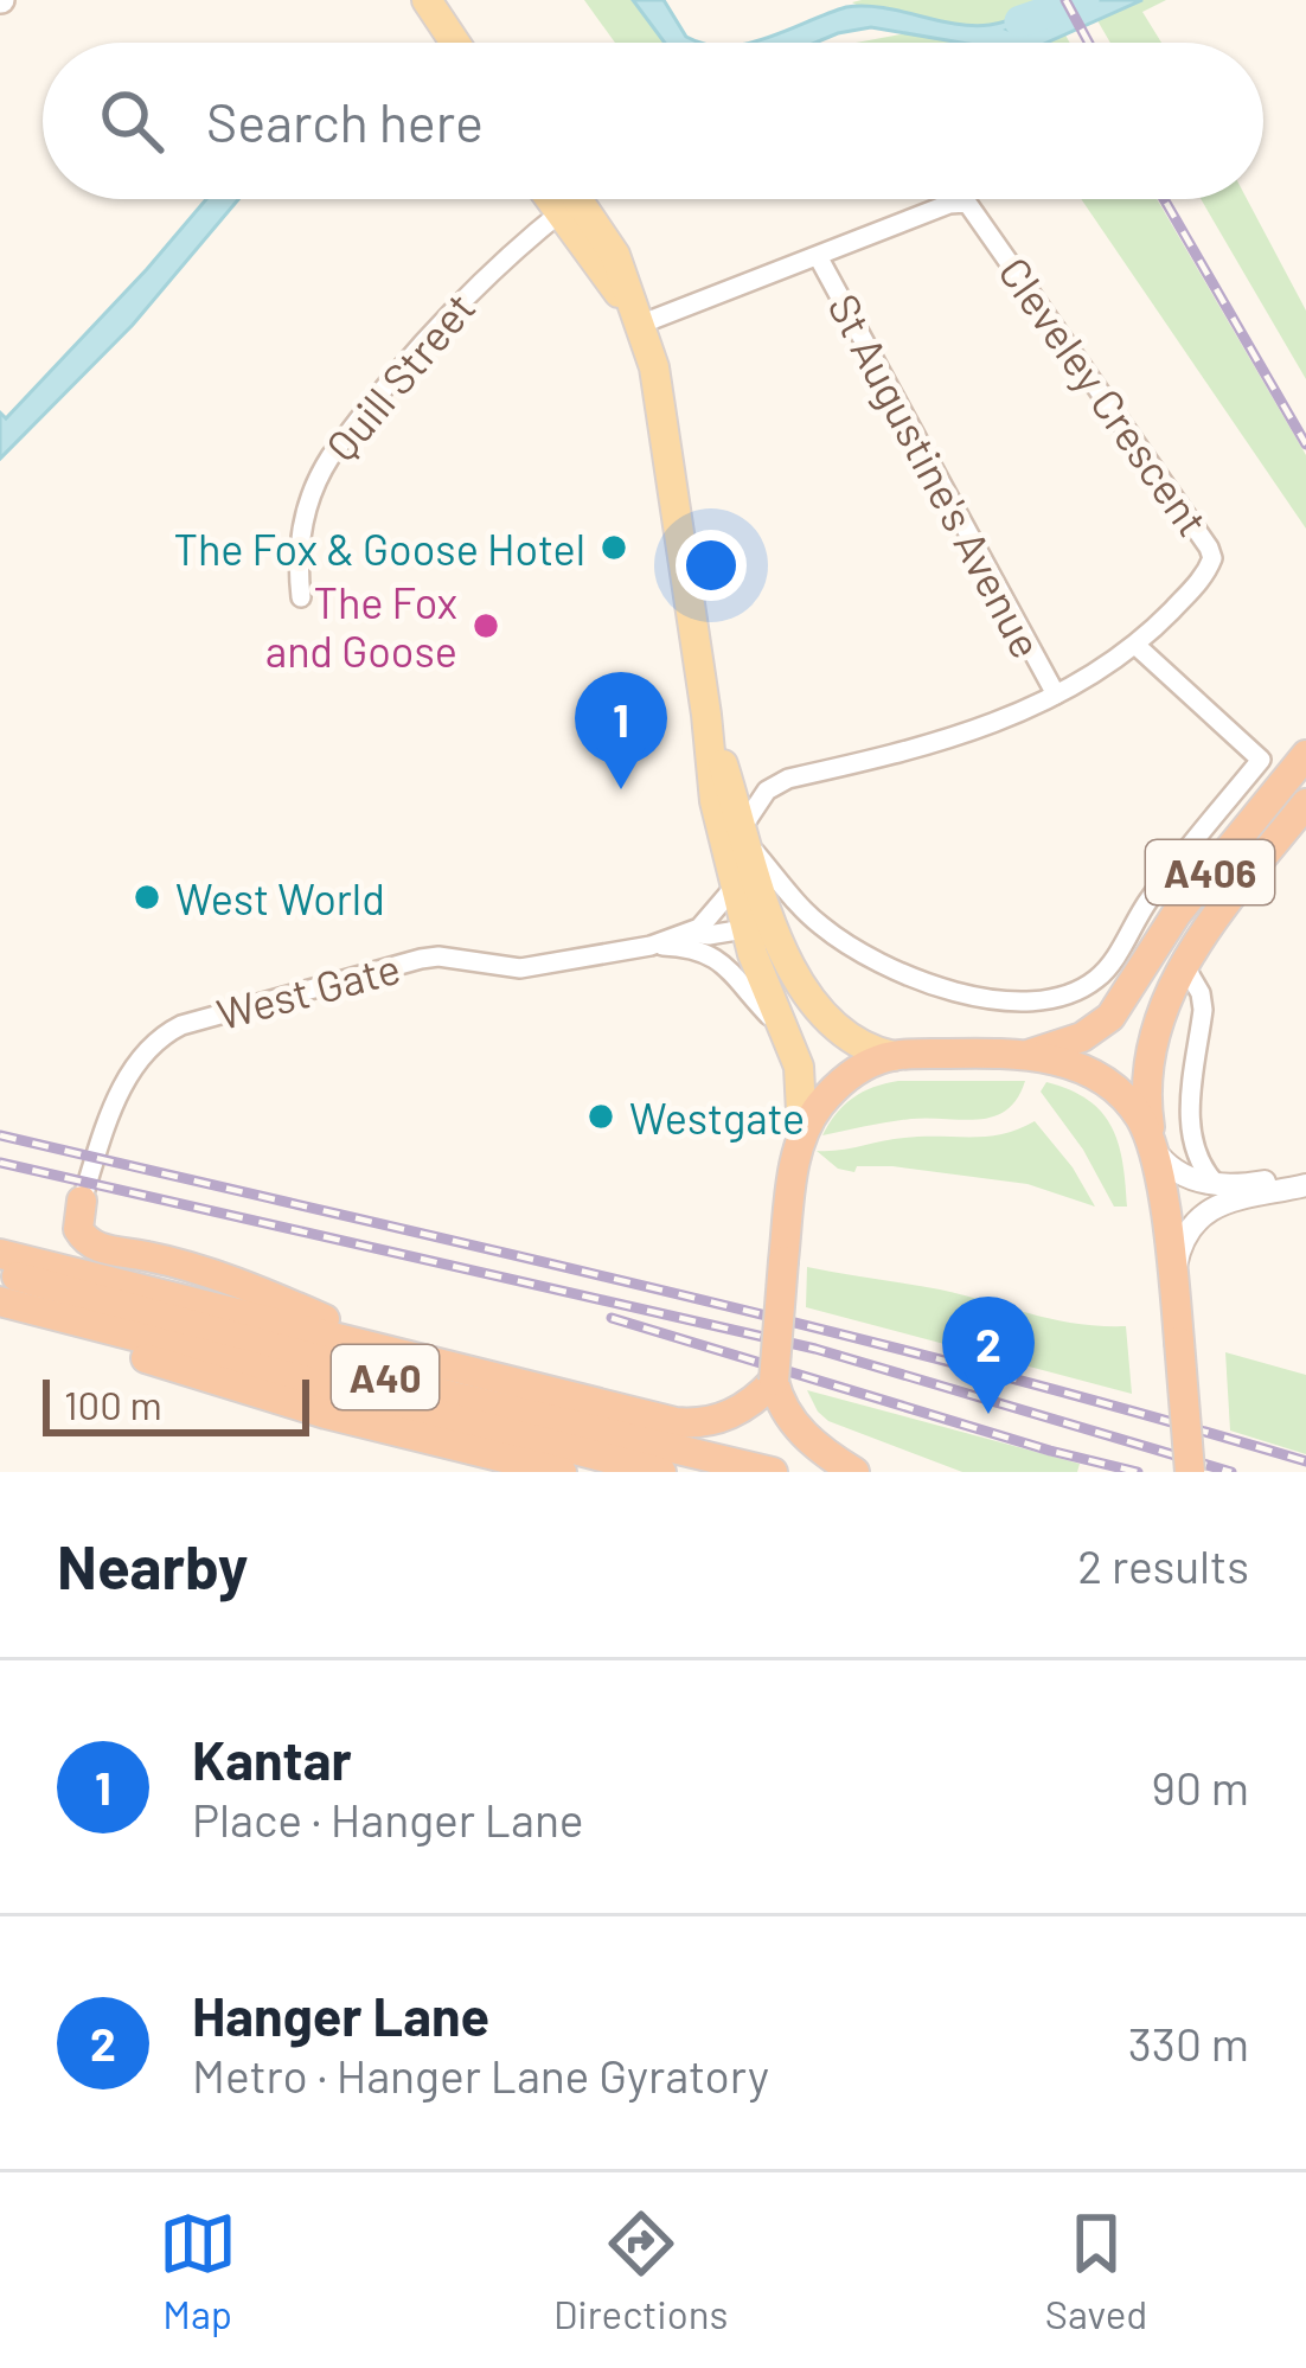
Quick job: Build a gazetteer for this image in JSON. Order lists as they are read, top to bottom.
{
  "streets": {
    "highway": ["A406", "A40"],
    "street": [
      "Quill Street",
      "Cleveley Crescent",
      "St Augustine's Avenue",
      "West Gate"
    ]
  },
  "crossings": [
    ["Cleveley Crescent", "St Augustine's Avenue"]
  ],
  "places": [
    "The Fox & Goose Hotel",
    "The Fox and Goose",
    "West World",
    "Westgate"
  ],
  "scale_bar": "100 m",
  "page": {
    "search": "Search here",
    "pins": ["1", "2"],
    "scale": "100 m",
    "heading": ["Nearby", "2 results"],
    "list": [
      {
        "mark": "1",
        "name": "Kantar",
        "note": "Place · Hanger Lane",
        "value": "90 m"
      },
      {
        "mark": "2",
        "name": "Hanger Lane",
        "note": "Metro · Hanger Lane Gyratory",
        "value": "330 m"
      }
    ],
    "nav": ["Map", "Directions", "Saved"]
  }
}
